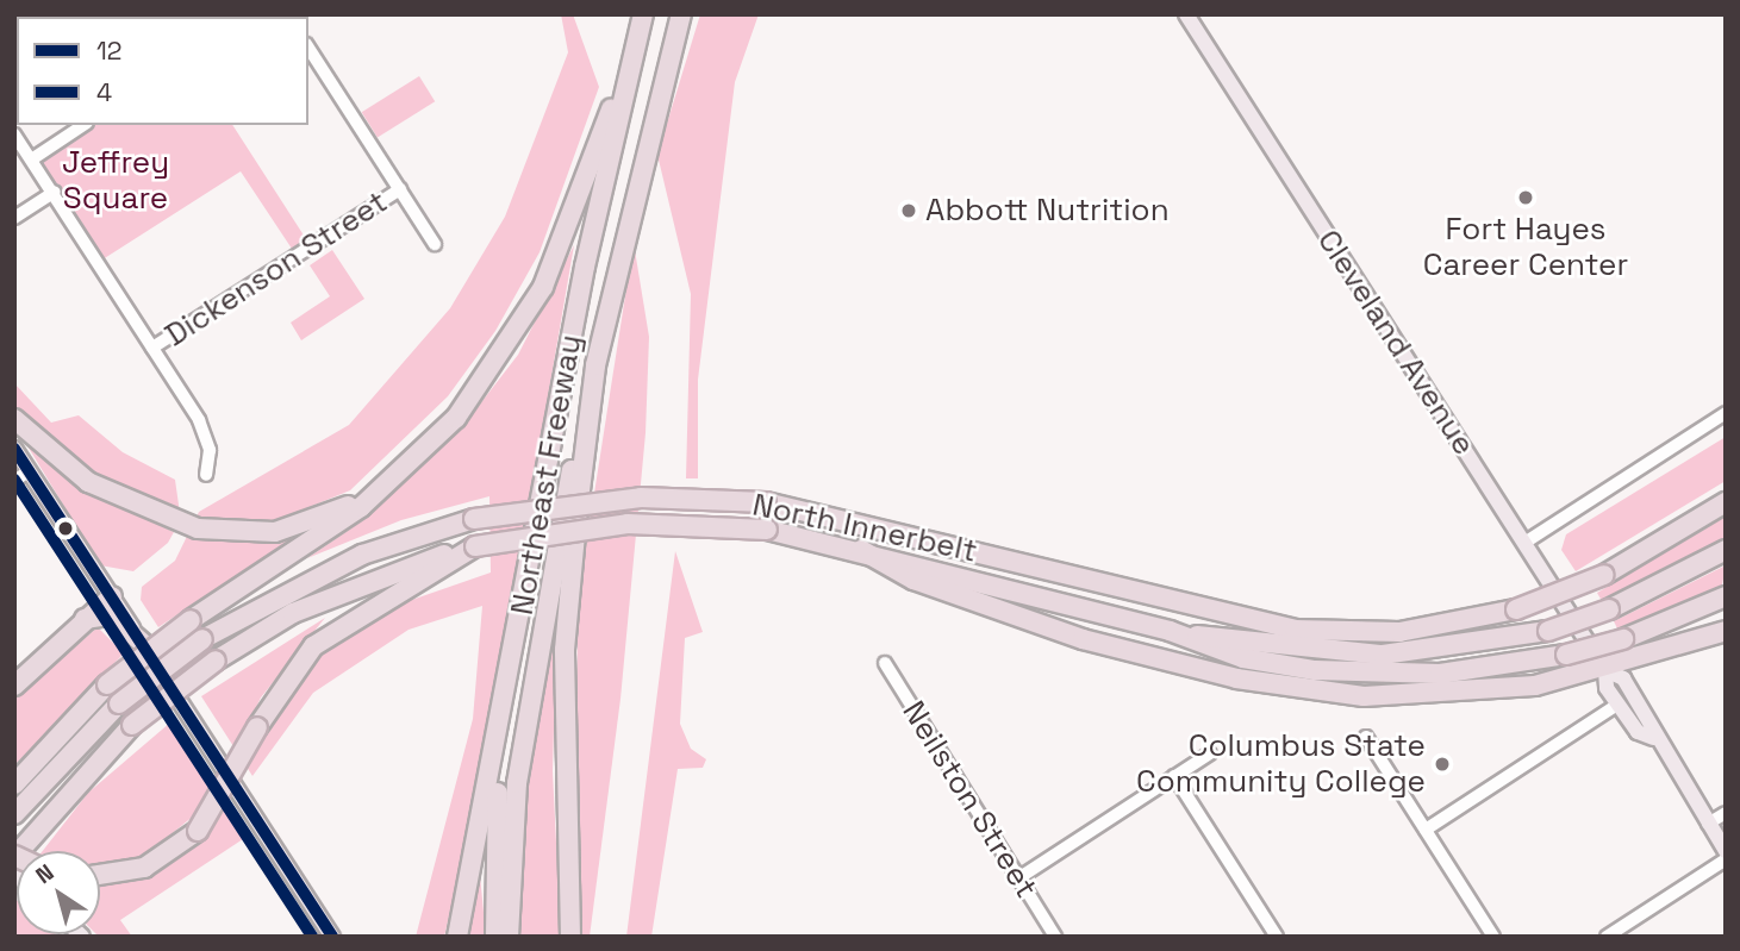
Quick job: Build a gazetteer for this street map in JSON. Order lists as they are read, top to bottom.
{
  "streets": {
    "highway": ["Northeast Freeway", "North Innerbelt"],
    "main road": ["Cleveland Avenue"],
    "street": ["Dickenson Street", "Neilston Street"]
  },
  "parks": ["Jeffrey Square"],
  "places": ["Fort Hayes Career Center", "Abbott Nutrition", "Columbus State Community College"],
  "lines": ["transit line 12", "transit line 4"],
  "legend": ["12", "4"],
  "north": "top left"
}
